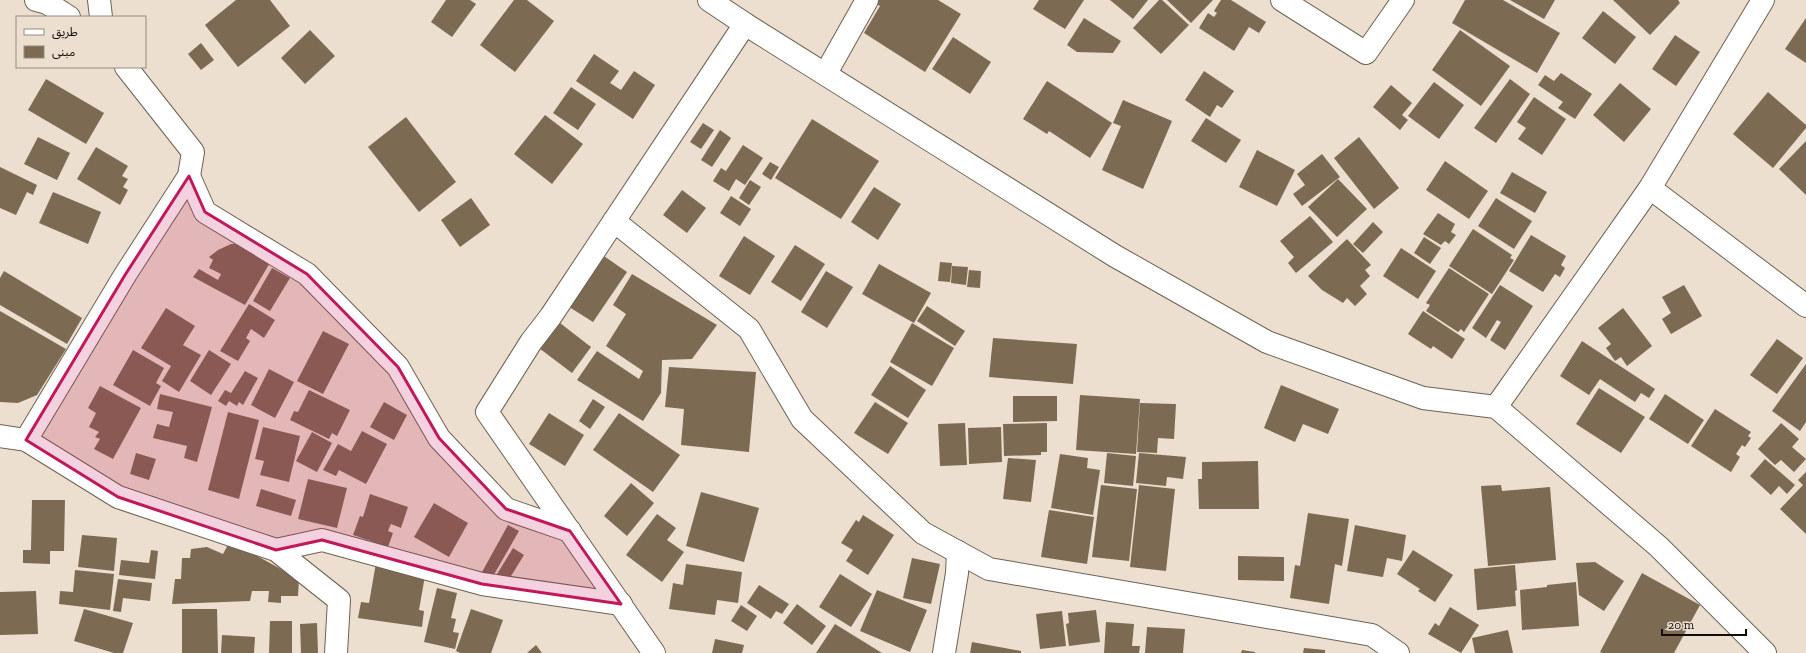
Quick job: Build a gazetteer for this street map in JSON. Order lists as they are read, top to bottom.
{
  "legend": ["طريق", "مبنى"],
  "scale_bar": "20 m"
}
